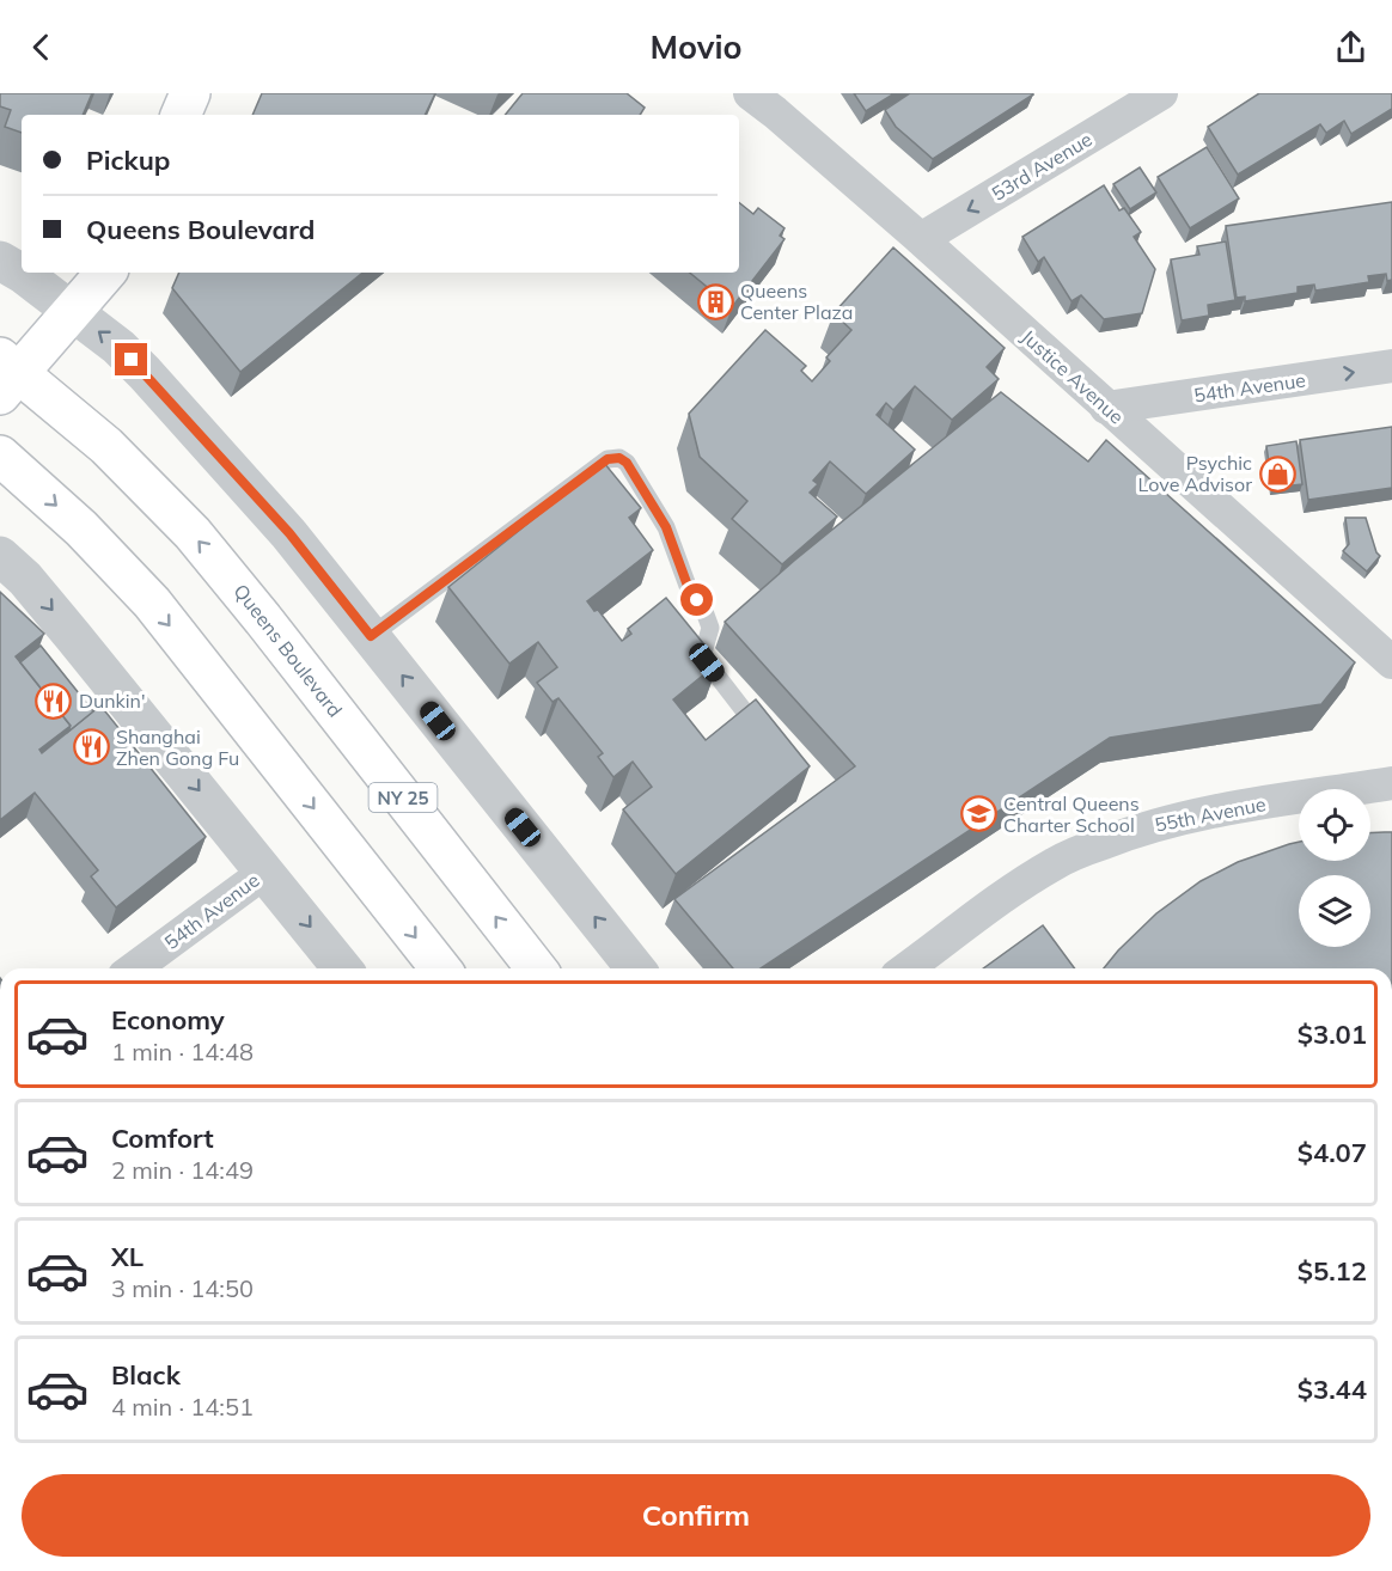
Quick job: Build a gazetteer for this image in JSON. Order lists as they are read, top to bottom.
{
  "streets": {
    "main road": ["Queens Boulevard", "NY 25"],
    "street": [
      "53rd Avenue",
      "Justice Avenue",
      "54th Avenue",
      "55th Avenue"
    ]
  },
  "crossings": [
    ["53rd Avenue", "Justice Avenue"],
    ["Justice Avenue", "54th Avenue"]
  ],
  "one_way": ["53rd Avenue", "54th Avenue"],
  "places": {
    "building": ["Queens Center Plaza"],
    "shop": ["Psychic Love Advisor"],
    "restaurant": ["Dunkin'", "Shanghai Zhen Gong Fu"],
    "school or university": ["Central Queens Charter School"]
  },
  "page": {
    "header": "Movio",
    "banner": ["Pickup", "Queens Boulevard"],
    "list": [
      {
        "name": "Economy",
        "note": "1 min · 14:48",
        "value": "$3.01"
      },
      {
        "name": "Comfort",
        "note": "2 min · 14:49",
        "value": "$4.07"
      },
      {
        "name": "XL",
        "note": "3 min · 14:50",
        "value": "$5.12"
      },
      {
        "name": "Black",
        "note": "4 min · 14:51",
        "value": "$3.44"
      }
    ],
    "buttons": "Confirm"
  }
}
